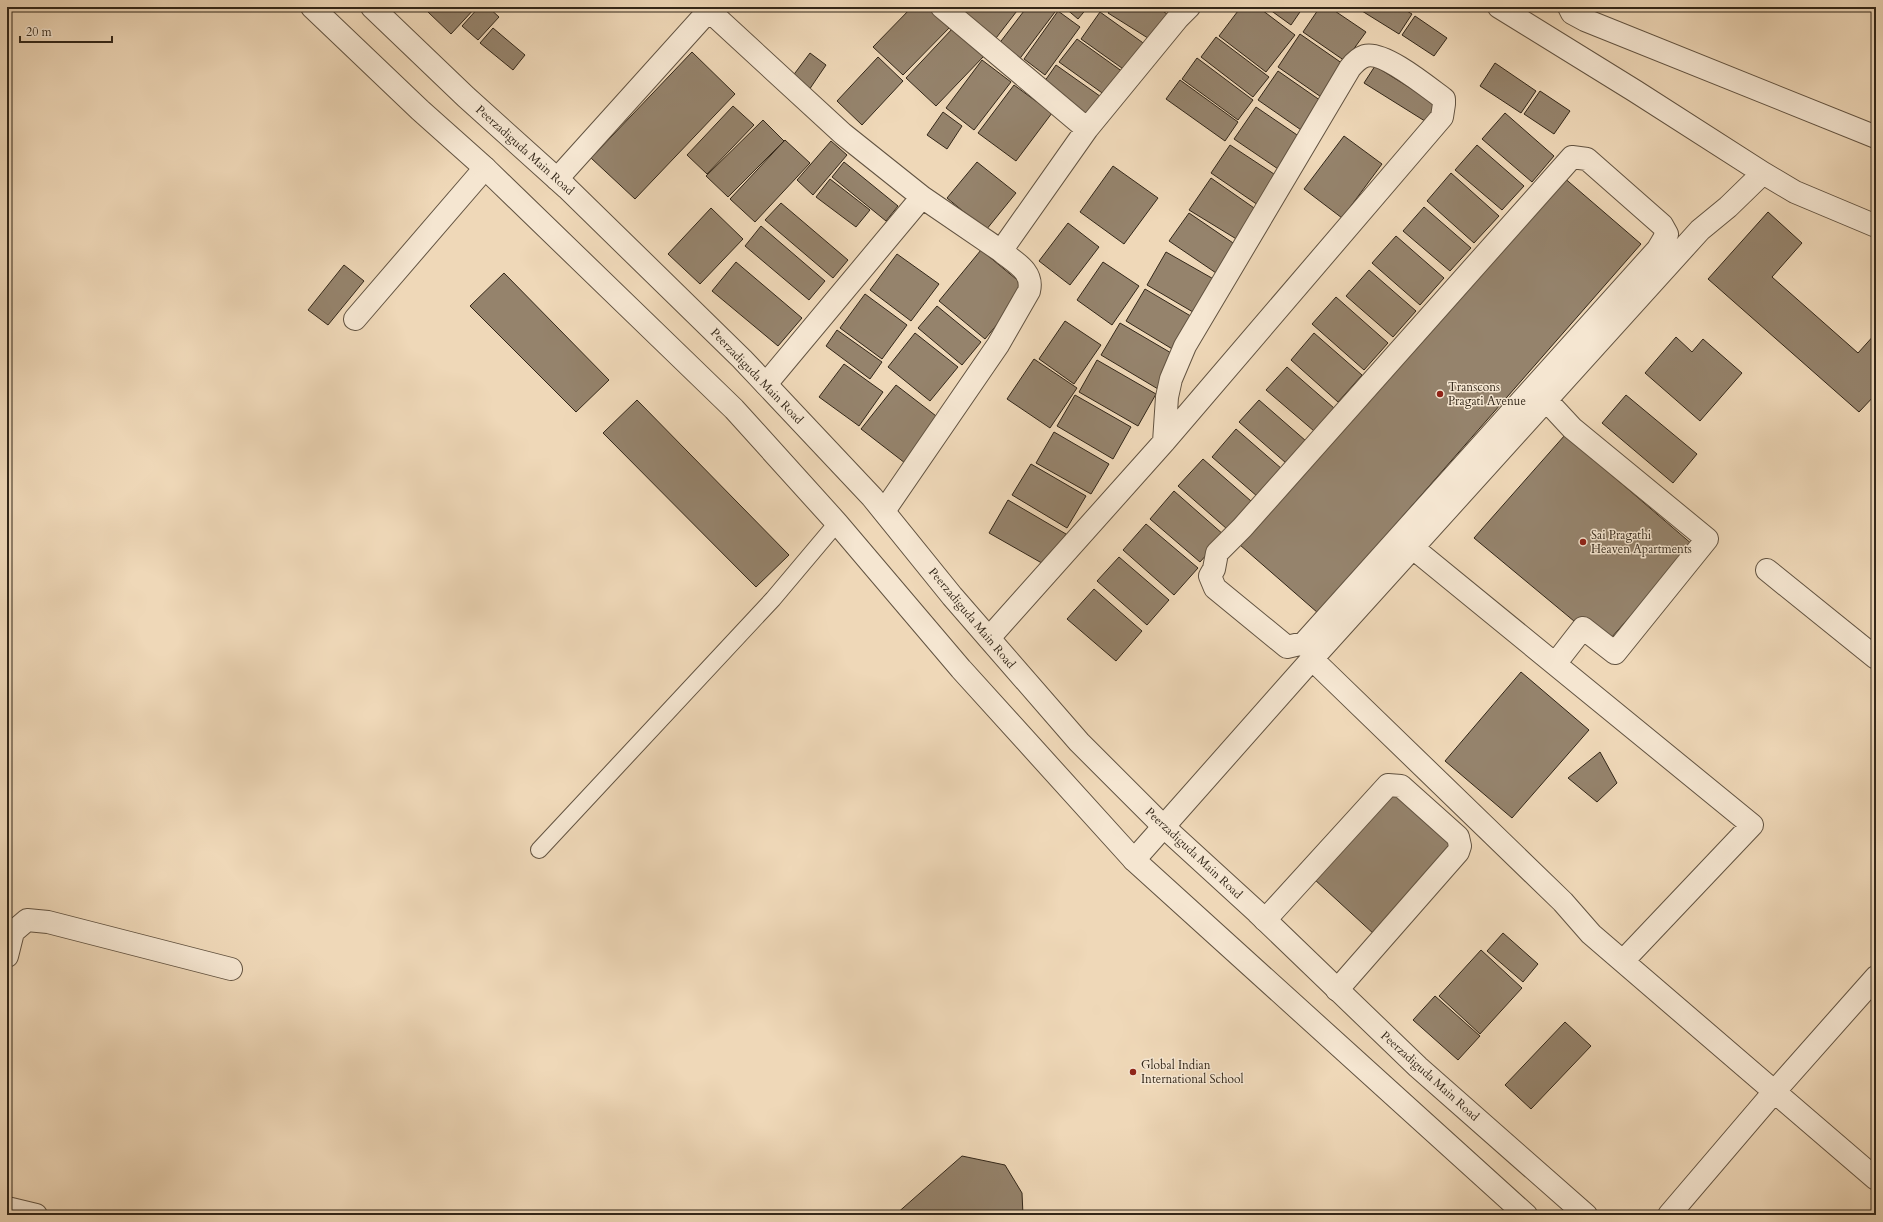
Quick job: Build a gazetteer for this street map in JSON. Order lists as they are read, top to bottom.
{
  "streets": {
    "street": ["Peerzadiguda Main Road"]
  },
  "places": ["Transcons Pragati Avenue", "Sai Pragathi Heaven Apartments", "Global Indian International School"],
  "scale_bar": "20 m"
}
